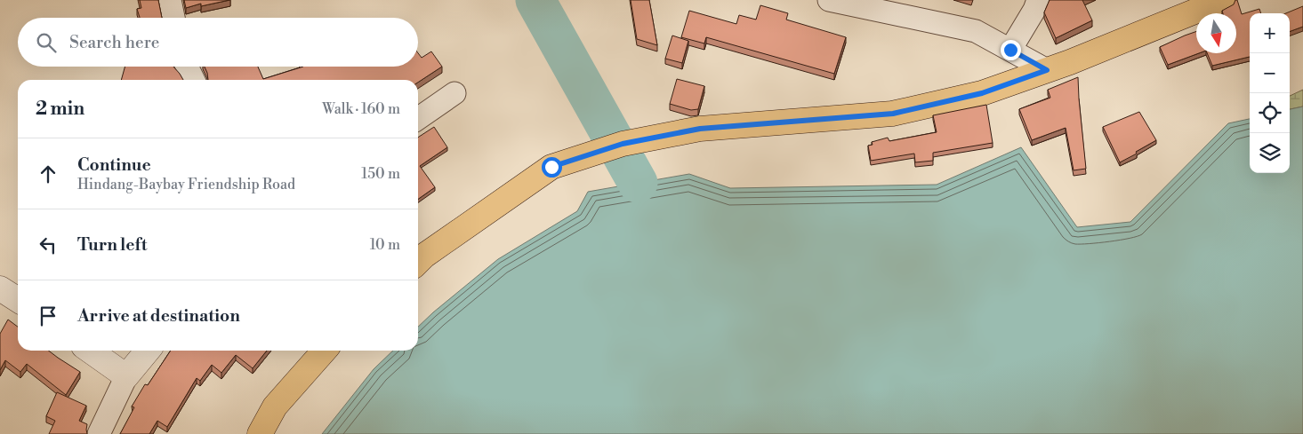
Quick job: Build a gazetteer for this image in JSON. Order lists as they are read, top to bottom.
{
  "north": "bottom",
  "page": {
    "map_buttons": ["+", "−"],
    "search": "Search here",
    "heading": ["2 min", "Walk · 160 m"],
    "list": [
      ["Continue", "Hindang-Baybay Friendship Road", "150 m"],
      ["Turn left", "10 m"],
      "Arrive at destination"
    ]
  }
}
